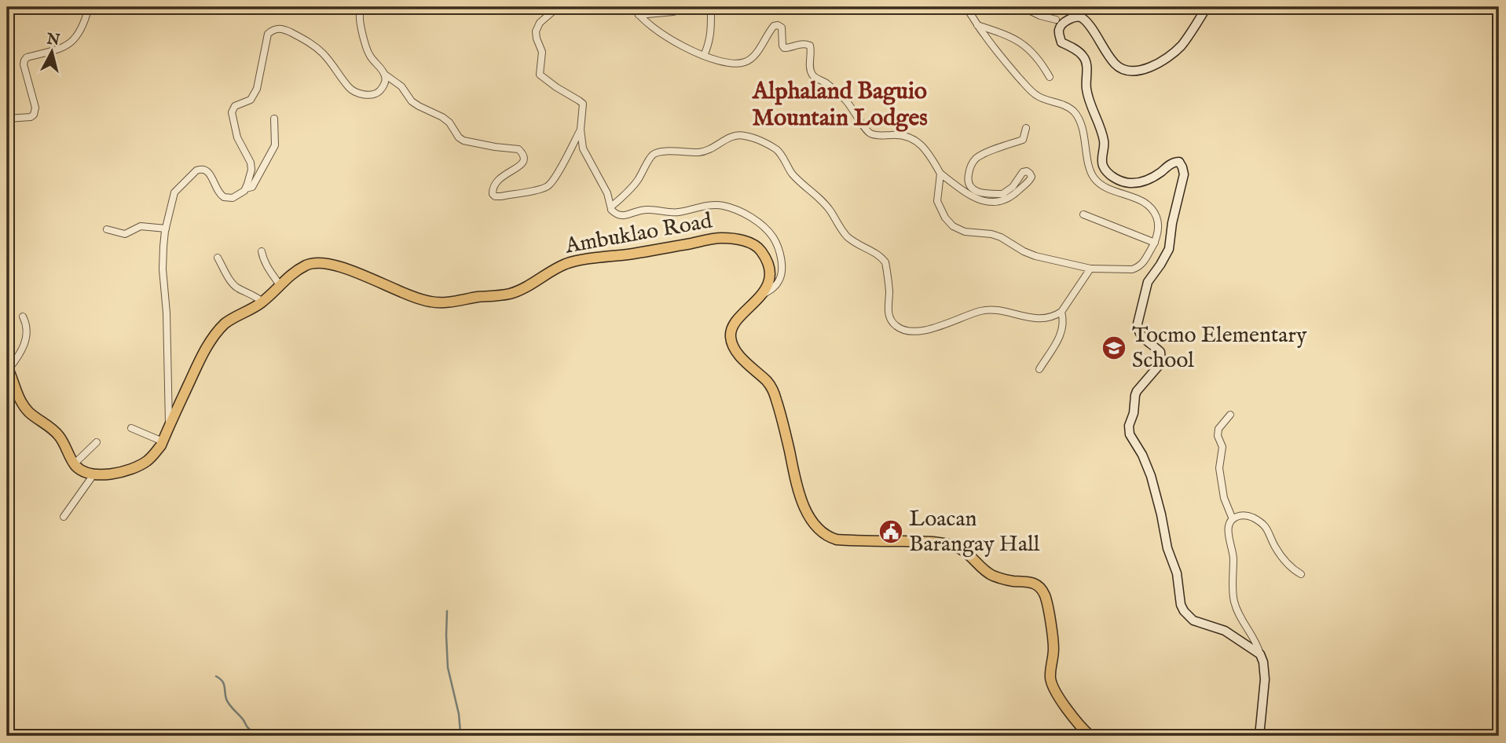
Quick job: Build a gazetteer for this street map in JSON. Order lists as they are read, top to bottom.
{
  "streets": {
    "main road": ["Ambuklao Road"]
  },
  "districts": ["Alphaland Baguio Mountain Lodges"],
  "places": {
    "school or university": ["Tocmo Elementary School"],
    "public building": ["Loacan Barangay Hall"]
  },
  "north": "top"
}
